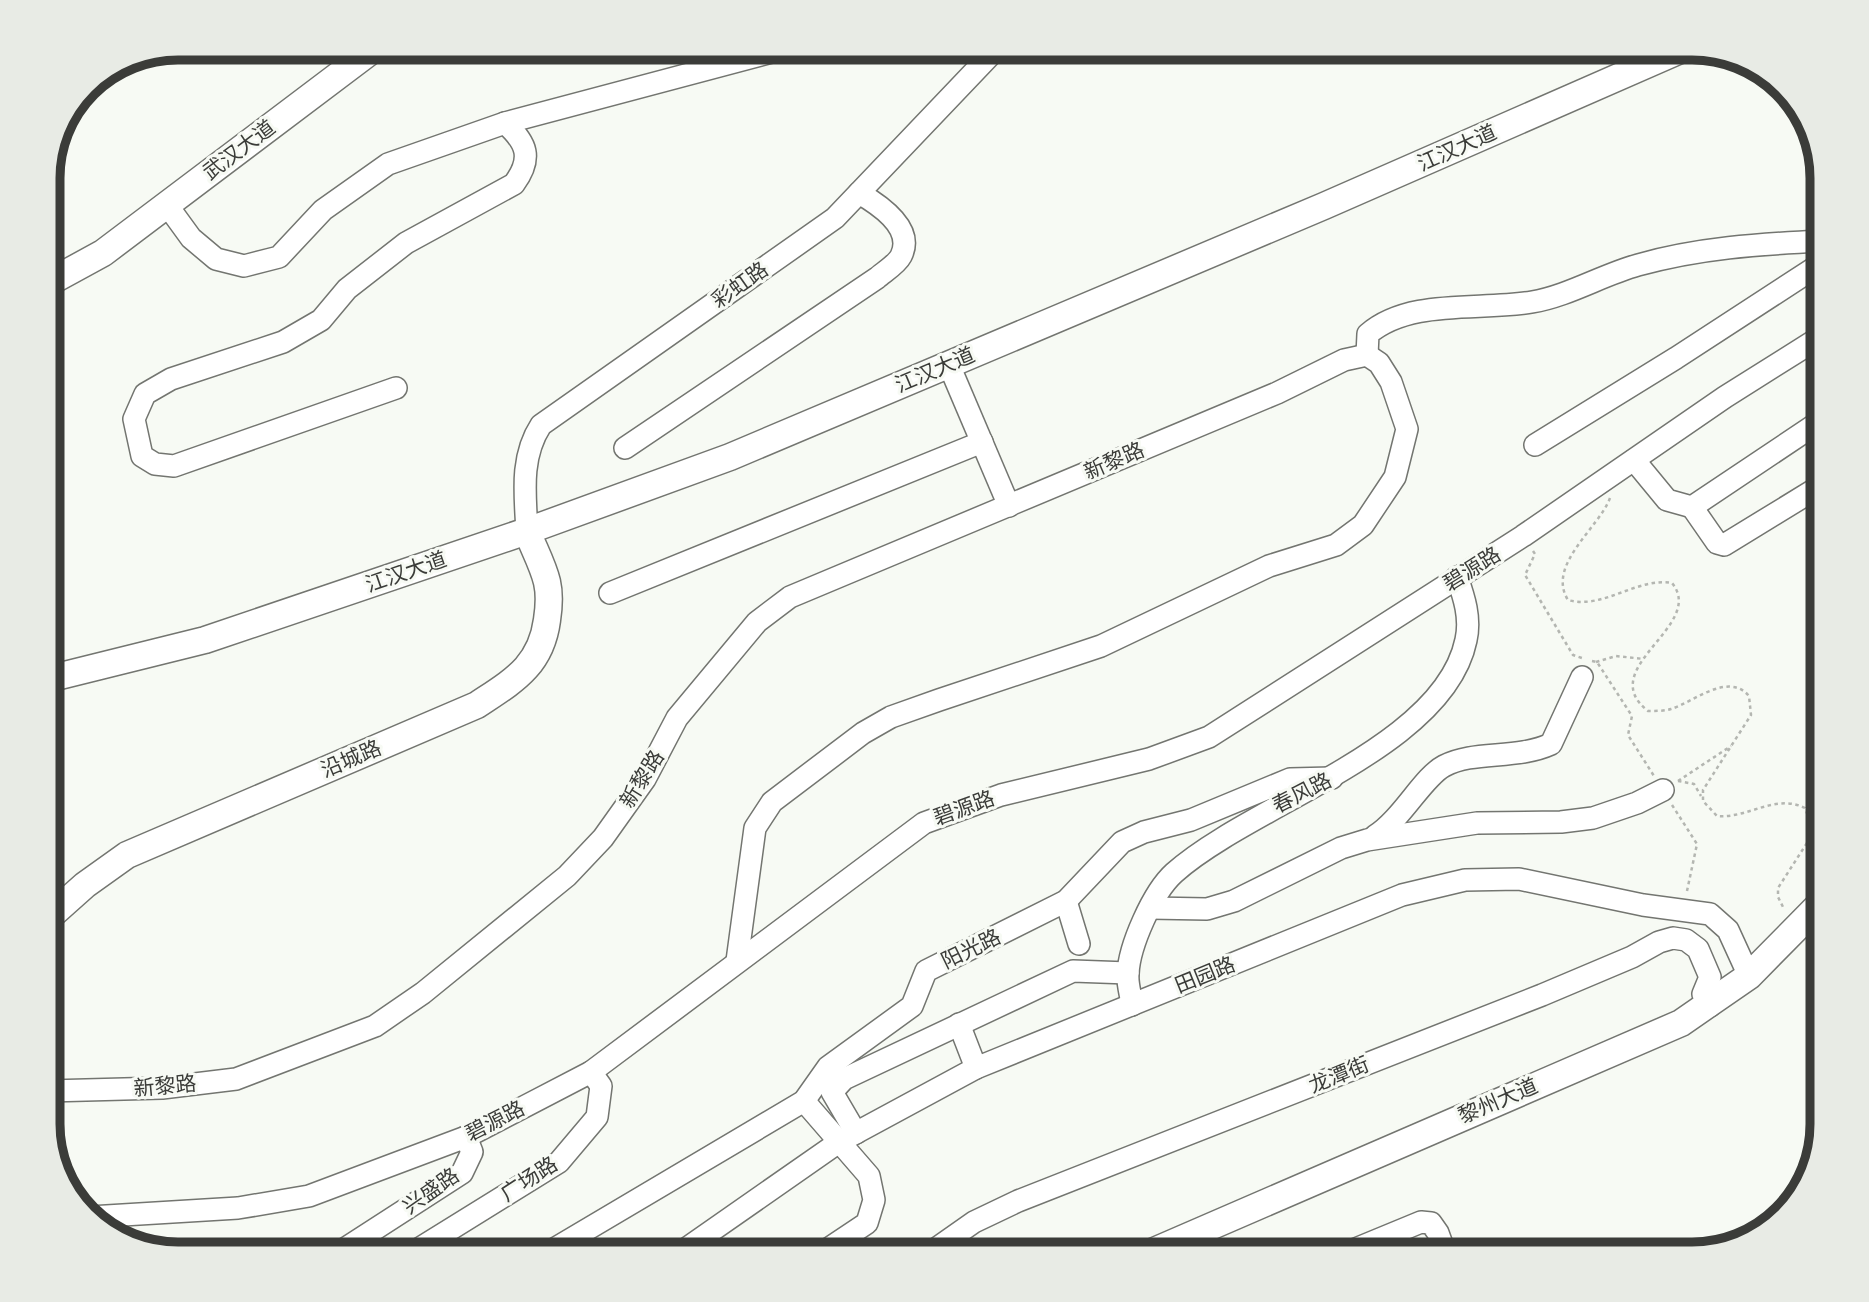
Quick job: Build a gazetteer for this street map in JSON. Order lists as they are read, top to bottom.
{
  "streets": {
    "main road": [
      "江汉大道",
      "武汉大道",
      "沿城路",
      "黎州大道"
    ],
    "street": [
      "彩虹路",
      "新黎路",
      "碧源路",
      "春风路",
      "阳光路",
      "田园路",
      "龙潭街",
      "广场路",
      "兴盛路"
    ]
  },
  "crossings": [
    ["江汉大道", "彩虹路"],
    ["江汉大道", "沿城路"],
    ["彩虹路", "沿城路"],
    ["碧源路", "春风路"],
    ["碧源路", "广场路"],
    ["碧源路", "兴盛路"],
    ["春风路", "阳光路"],
    ["春风路", "田园路"],
    ["田园路", "黎州大道"],
    ["龙潭街", "黎州大道"]
  ]
}
